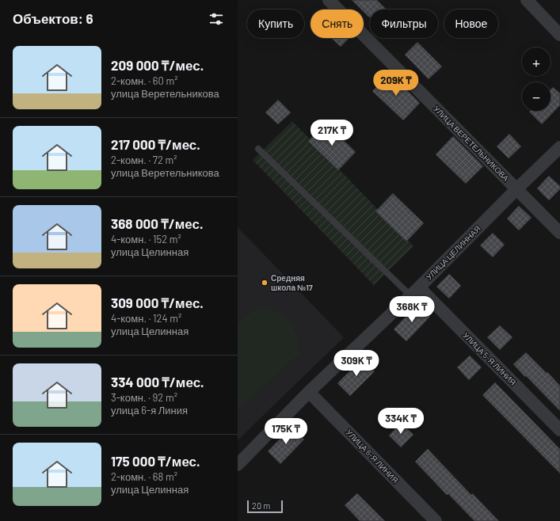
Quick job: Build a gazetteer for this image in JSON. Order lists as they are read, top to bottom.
{
  "streets": {
    "street": [
      "УЛИЦА ВЕРЕТЕЛЬНИКОВА",
      "УЛИЦА ЦЕЛИННАЯ",
      "УЛИЦА 5-Я ЛИНИЯ",
      "УЛИЦА 6-Я ЛИНИЯ"
    ]
  },
  "crossings": [
    ["УЛИЦА ВЕРЕТЕЛЬНИКОВА", "УЛИЦА ЦЕЛИННАЯ"],
    ["УЛИЦА ЦЕЛИННАЯ", "УЛИЦА 5-Я ЛИНИЯ"],
    ["УЛИЦА ЦЕЛИННАЯ", "УЛИЦА 6-Я ЛИНИЯ"]
  ],
  "places": ["Средняя школа №17"],
  "scale_bar": "20 m",
  "page": {
    "heading": "Объектов: 6",
    "chip": [
      "Купить",
      "Снять",
      "Фильтры",
      "Новое"
    ],
    "list": [
      {
        "name": "209 000 ₸/мес.",
        "note": "2-комн. · 60 m² · улица Веретельникова"
      },
      {
        "name": "217 000 ₸/мес.",
        "note": "2-комн. · 72 m² · улица Веретельникова"
      },
      {
        "name": "368 000 ₸/мес.",
        "note": "4-комн. · 152 m² · улица Целинная"
      },
      {
        "name": "309 000 ₸/мес.",
        "note": "4-комн. · 124 m² · улица Целинная"
      },
      {
        "name": "334 000 ₸/мес.",
        "note": "3-комн. · 92 m² · улица 6-я Линия"
      },
      {
        "name": "175 000 ₸/мес.",
        "note": "2-комн. · 68 m² · улица Целинная"
      }
    ],
    "map_buttons": ["+", "−"],
    "price": [
      "209K ₸",
      "217K ₸",
      "368K ₸",
      "309K ₸",
      "334K ₸",
      "175K ₸"
    ],
    "scale": "20 m"
  }
}
